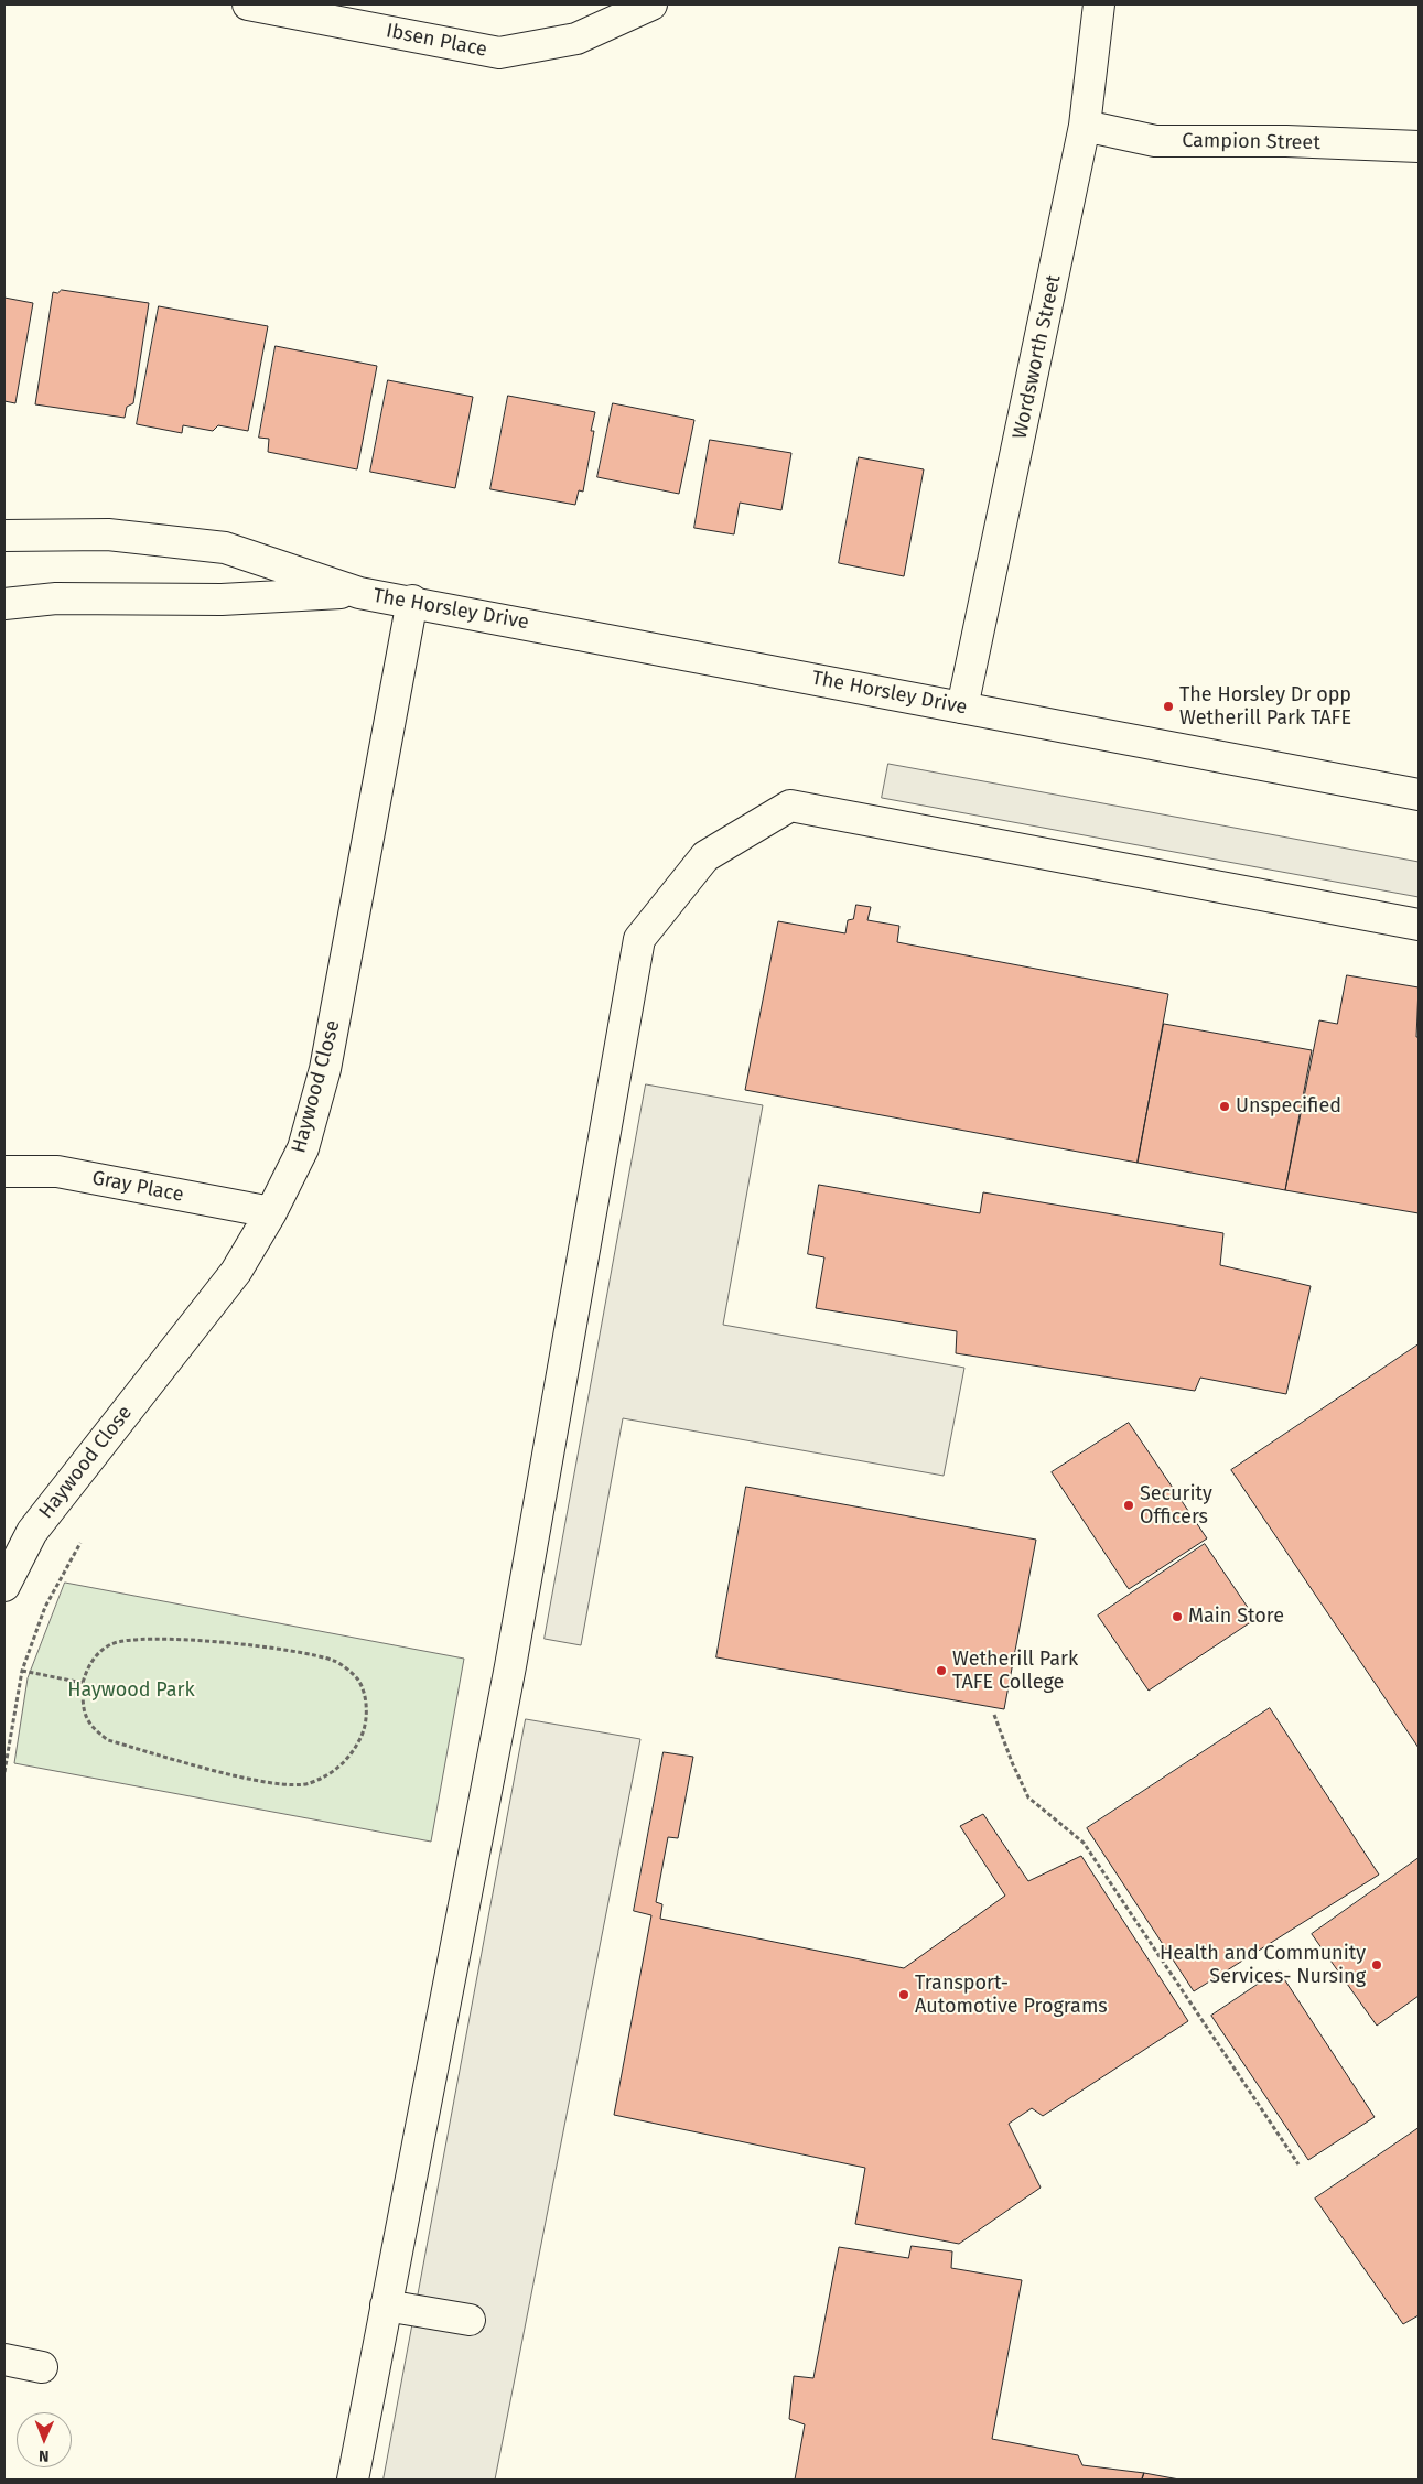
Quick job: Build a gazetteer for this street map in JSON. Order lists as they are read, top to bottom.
{
  "streets": {
    "street": [
      "Ibsen Place",
      "Campion Street",
      "Wordsworth Street",
      "The Horsley Drive",
      "Haywood Close",
      "Gray Place"
    ]
  },
  "crossings": [
    ["Campion Street", "Wordsworth Street"],
    ["Wordsworth Street", "The Horsley Drive"],
    ["The Horsley Drive", "Haywood Close"],
    ["Haywood Close", "Gray Place"]
  ],
  "parks": ["Haywood Park"],
  "places": [
    "The Horsley Dr opp Wetherill Park TAFE",
    "Unspecified",
    "Security Officers",
    "Main Store",
    "Wetherill Park TAFE College",
    "Health and Community Services- Nursing",
    "Transport- Automotive Programs"
  ],
  "north": "bottom"
}
